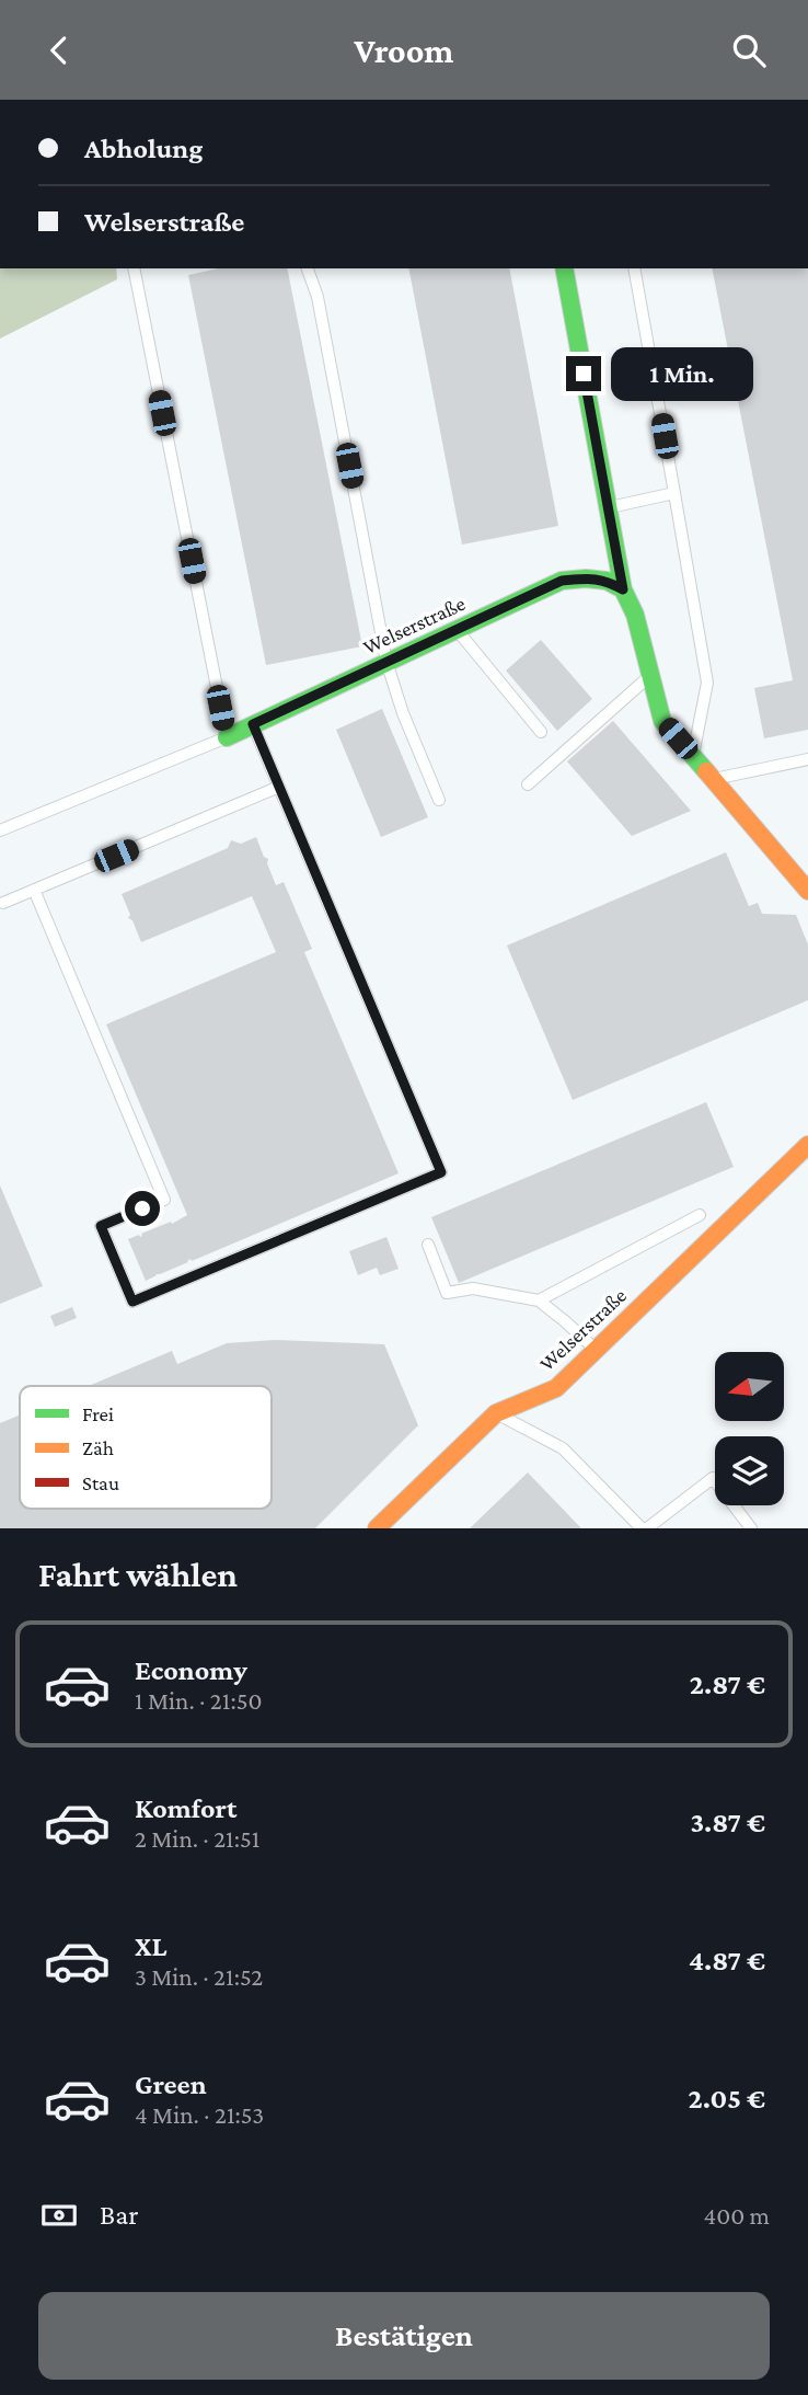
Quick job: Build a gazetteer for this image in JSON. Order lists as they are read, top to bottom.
{
  "streets": {
    "street": ["Welserstraße"]
  },
  "legend": ["Frei", "Zäh", "Stau"],
  "north": "left",
  "page": {
    "header": "Vroom",
    "banner": ["Abholung", "Welserstraße"],
    "bubble": "1 Min.",
    "heading": "Fahrt wählen",
    "list": [
      {
        "name": "Economy",
        "note": "1 Min. · 21:50",
        "value": "2.87 €"
      },
      {
        "name": "Komfort",
        "note": "2 Min. · 21:51",
        "value": "3.87 €"
      },
      {
        "name": "XL",
        "note": "3 Min. · 21:52",
        "value": "4.87 €"
      },
      {
        "name": "Green",
        "note": "4 Min. · 21:53",
        "value": "2.05 €"
      }
    ],
    "pay": ["Bar", "400 m"],
    "buttons": "Bestätigen"
  }
}
